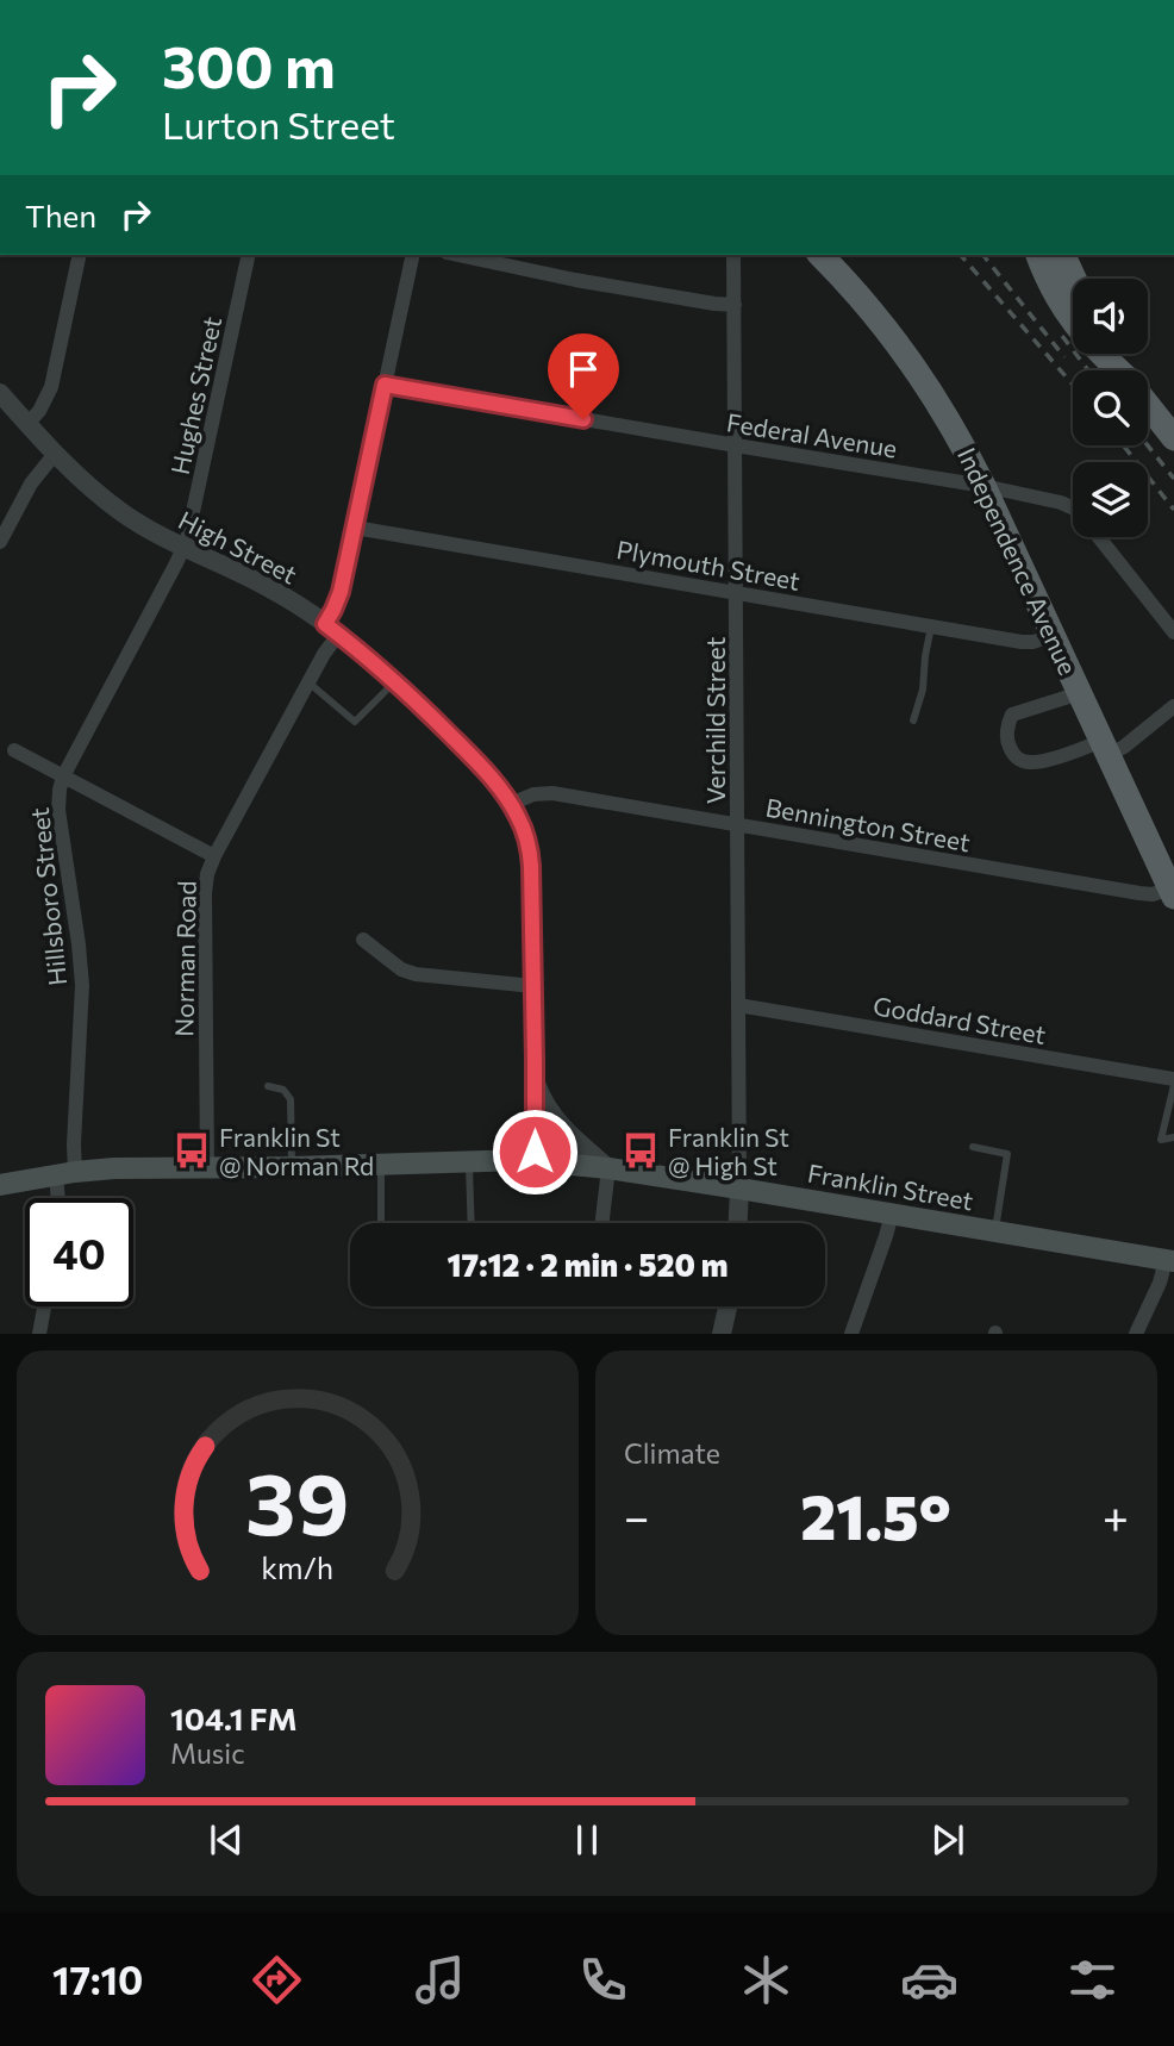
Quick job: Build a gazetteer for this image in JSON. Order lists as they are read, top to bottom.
{
  "streets": {
    "main road": ["Independence Avenue", "Franklin Street"],
    "street": [
      "Hughes Street",
      "Federal Avenue",
      "High Street",
      "Plymouth Street",
      "Verchild Street",
      "Bennington Street",
      "Hillsboro Street",
      "Norman Road",
      "Goddard Street"
    ]
  },
  "crossings": [
    ["Hughes Street", "High Street"],
    ["Hughes Street", "Hillsboro Street"],
    ["Federal Avenue", "Independence Avenue"],
    ["Federal Avenue", "Verchild Street"],
    ["Federal Avenue", "Norman Road"],
    ["High Street", "Bennington Street"],
    ["High Street", "Hillsboro Street"],
    ["High Street", "Norman Road"],
    ["High Street", "Franklin Street"],
    ["Independence Avenue", "Plymouth Street"],
    ["Independence Avenue", "Bennington Street"],
    ["Plymouth Street", "Verchild Street"],
    ["Plymouth Street", "Norman Road"],
    ["Verchild Street", "Bennington Street"],
    ["Verchild Street", "Goddard Street"],
    ["Verchild Street", "Franklin Street"],
    ["Hillsboro Street", "Franklin Street"],
    ["Norman Road", "Franklin Street"]
  ],
  "places": {
    "bus stop": ["Franklin St @ Norman Rd", "Franklin St @ High St"]
  },
  "page": {
    "turn": ["300 m", "Lurton Street"],
    "then": "Then",
    "limit": "40",
    "trip": "17:12 · 2 min · 520 m",
    "tile": "Climate",
    "heat": ["−", "21.5°", "+"],
    "song": ["104.1 FM", "Music"],
    "tabs": "17:10",
    "gauge": ["39", "km/h"]
  }
}
